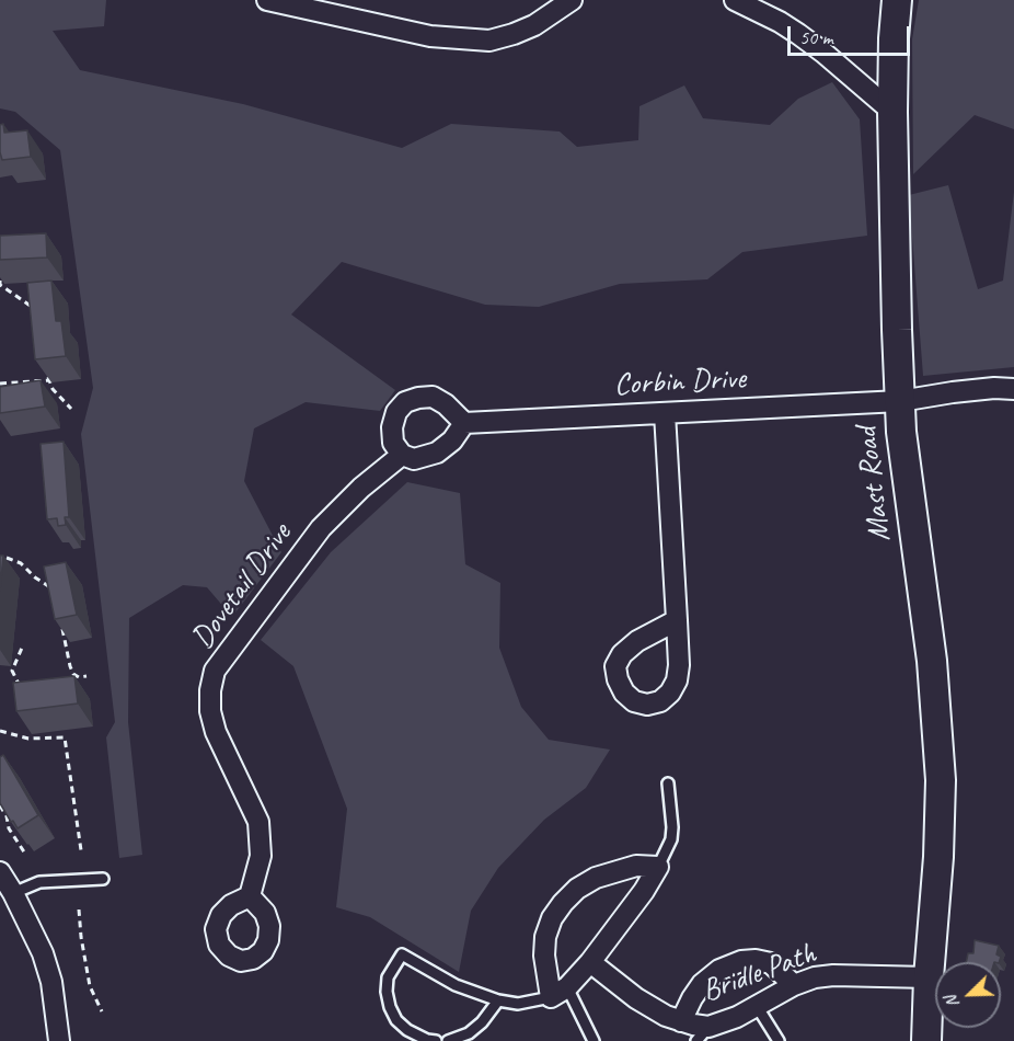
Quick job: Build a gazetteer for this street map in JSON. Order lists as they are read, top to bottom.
{
  "streets": {
    "street": [
      "Corbin Drive",
      "Mast Road",
      "Dovetail Drive",
      "Bridle Path"
    ]
  },
  "crossings": [
    ["Corbin Drive", "Mast Road"],
    ["Corbin Drive", "Dovetail Drive"],
    ["Mast Road", "Bridle Path"]
  ],
  "scale_bar": "50 m",
  "north": "bottom left"
}
